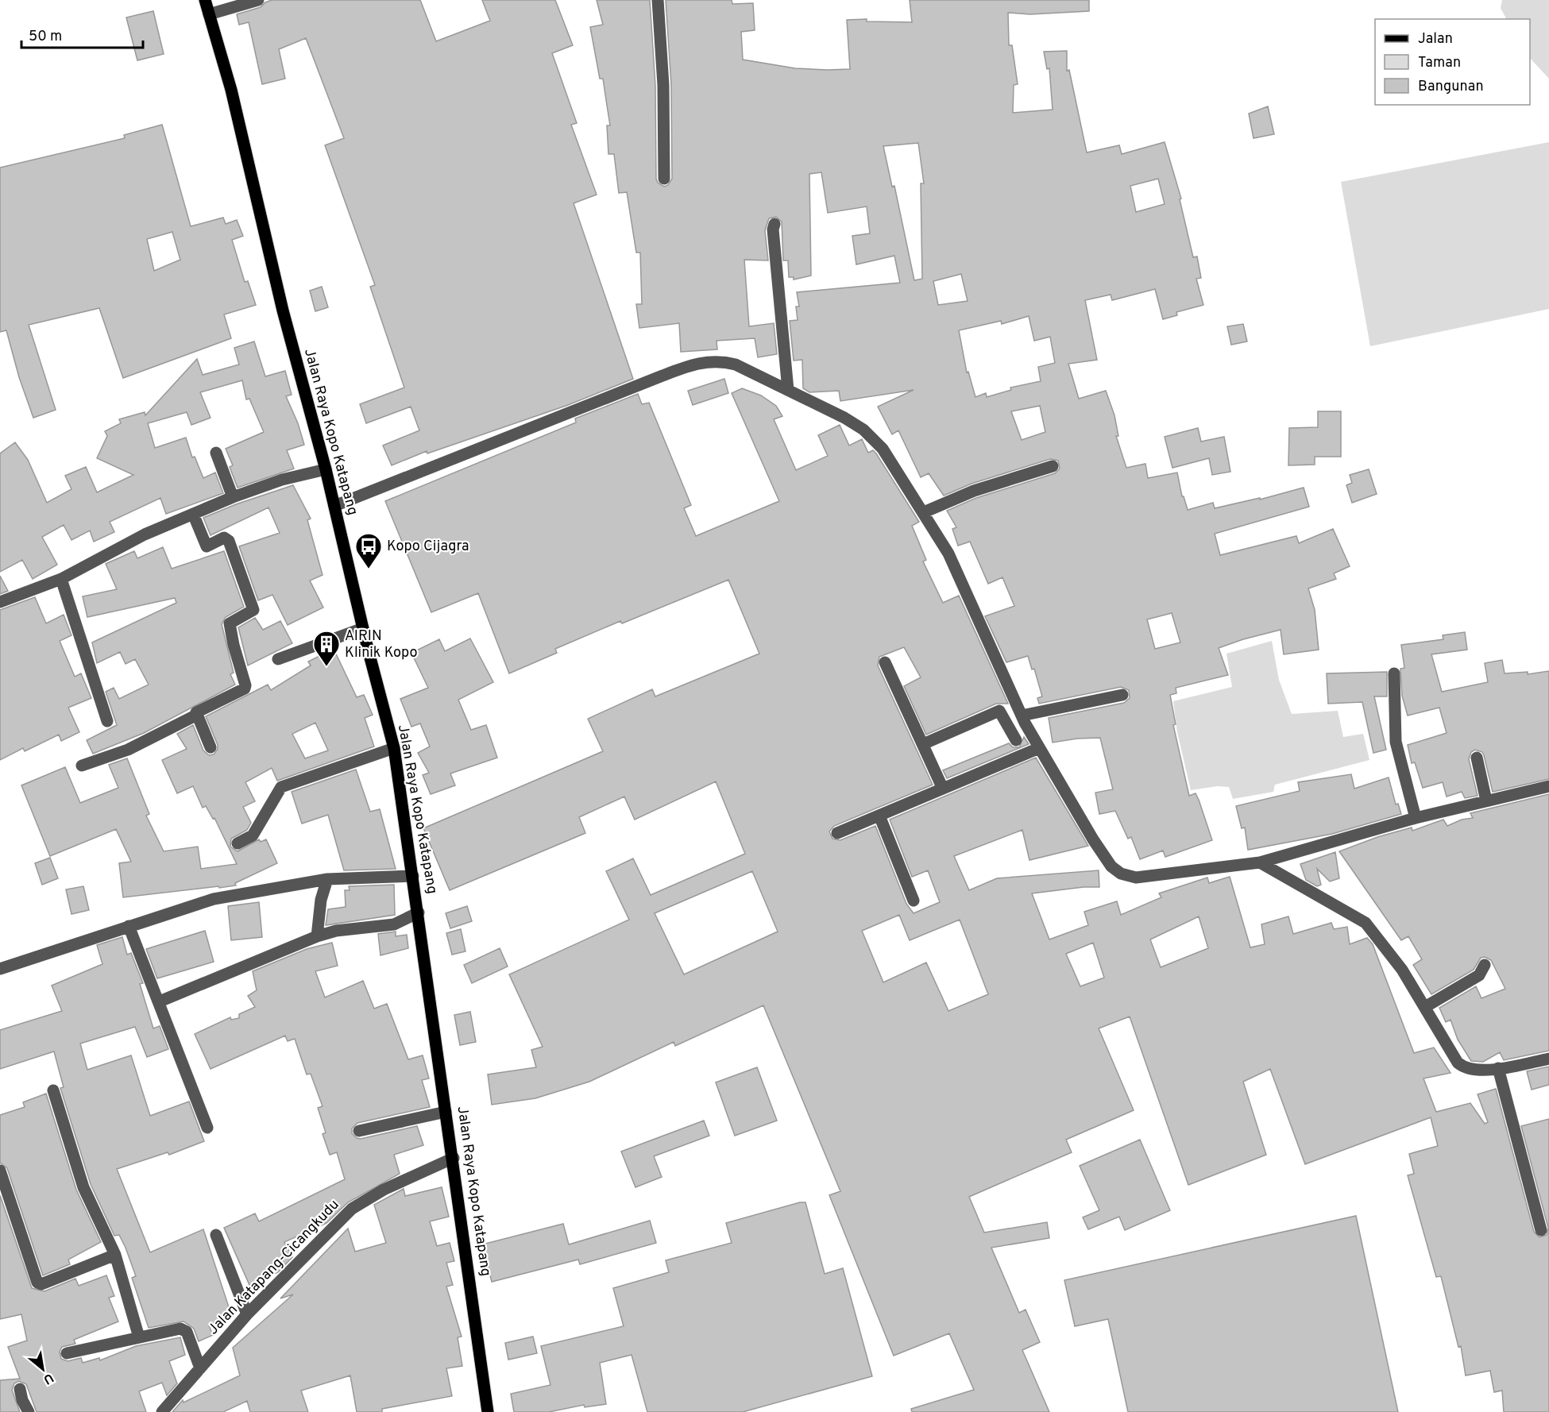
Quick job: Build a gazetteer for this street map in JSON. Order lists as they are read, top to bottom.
{
  "streets": {
    "main road": ["Jalan Raya Kopo Katapang"],
    "street": ["Jalan Katapang-Cicangkudu"]
  },
  "crossings": [
    ["Jalan Raya Kopo Katapang", "Jalan Katapang-Cicangkudu"]
  ],
  "places": {
    "bus stop": ["Kopo Cijagra"],
    "building": ["AIRIN Klinik Kopo"]
  },
  "legend": ["Jalan", "Taman", "Bangunan"],
  "scale_bar": "50 m",
  "north": "bottom right"
}
